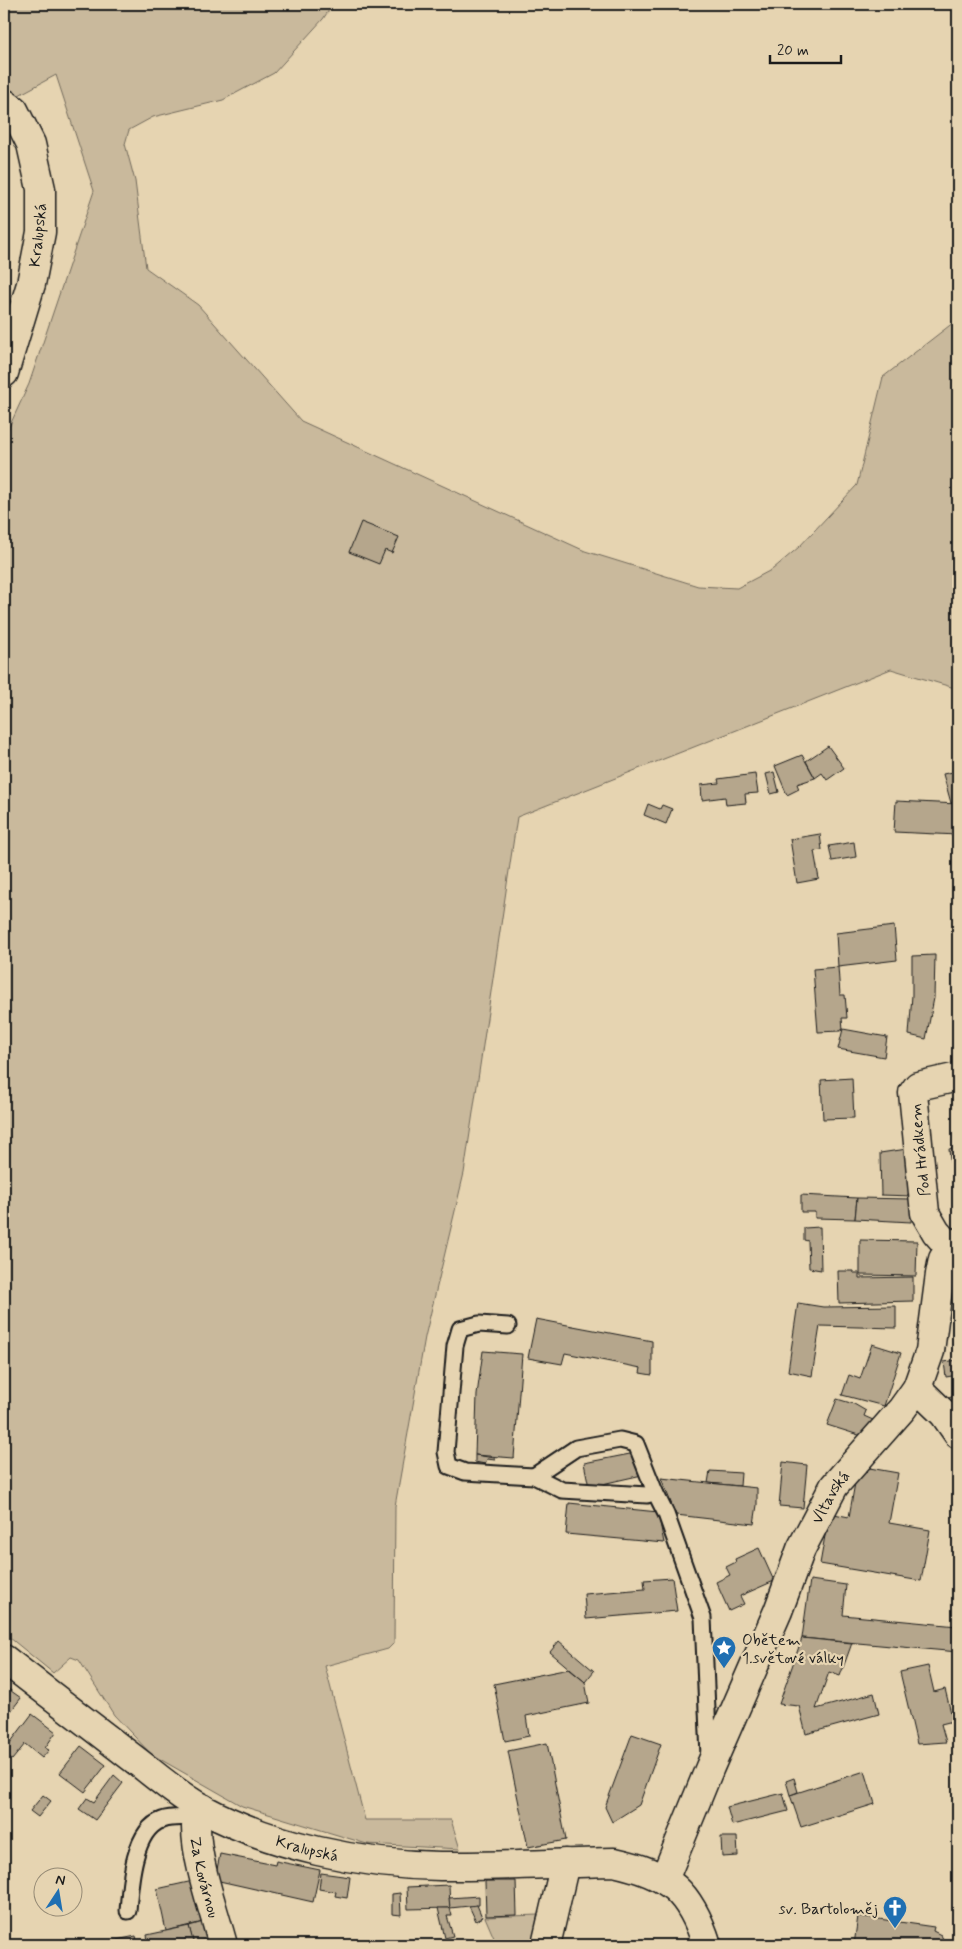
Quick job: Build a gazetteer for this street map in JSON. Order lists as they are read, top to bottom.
{
  "streets": {
    "street": [
      "Kralupská",
      "Pod Hrádkem",
      "Vltavská",
      "Za Kovárnou"
    ]
  },
  "crossings": [
    ["Kralupská", "Vltavská"],
    ["Kralupská", "Za Kovárnou"],
    ["Pod Hrádkem", "Vltavská"]
  ],
  "places": {
    "place": ["Obětem 1.světové války"],
    "church": ["sv. Bartoloměj"]
  },
  "scale_bar": "20 m",
  "north": "top"
}
